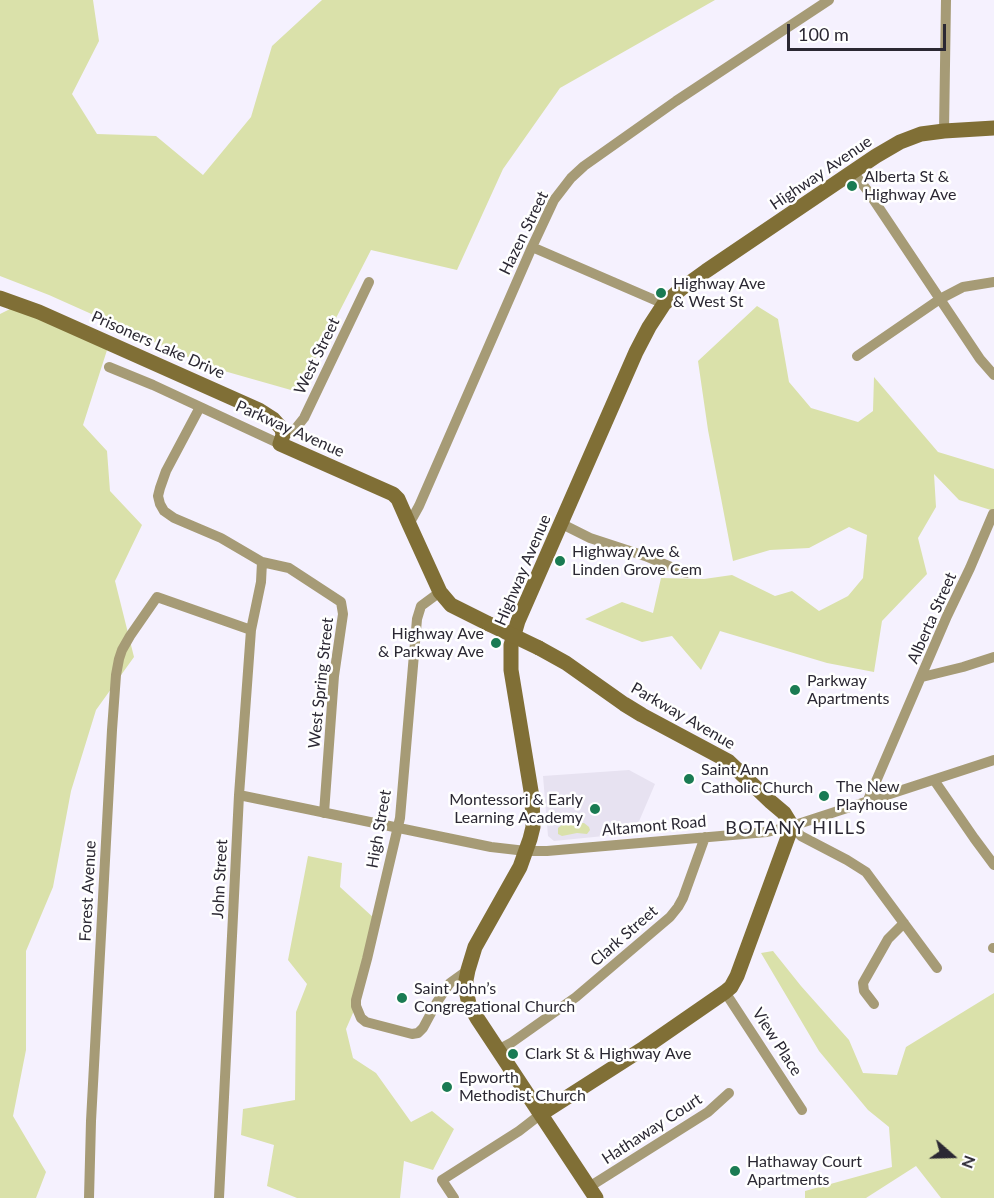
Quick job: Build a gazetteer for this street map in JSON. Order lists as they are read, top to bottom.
{
  "streets": {
    "street": [
      "Highway Avenue",
      "Hazen Street",
      "Prisoners Lake Drive",
      "West Street",
      "Parkway Avenue",
      "Alberta Street",
      "West Spring Street",
      "Altamont Road",
      "High Street",
      "John Street",
      "Forest Avenue",
      "Clark Street",
      "View Place",
      "Hathaway Court"
    ]
  },
  "crossings": [
    ["Highway Avenue", "Altamont Road"],
    ["Highway Avenue", "High Street"],
    ["Highway Avenue", "Clark Street"],
    ["Highway Avenue", "Hathaway Court"],
    ["Hazen Street", "Parkway Avenue"],
    ["Prisoners Lake Drive", "West Street"],
    ["Prisoners Lake Drive", "Parkway Avenue"],
    ["West Street", "Parkway Avenue"],
    ["Parkway Avenue", "West Spring Street"],
    ["Parkway Avenue", "Altamont Road"],
    ["Parkway Avenue", "High Street"],
    ["Alberta Street", "Altamont Road"],
    ["West Spring Street", "Altamont Road"],
    ["West Spring Street", "John Street"],
    ["Altamont Road", "High Street"],
    ["Altamont Road", "John Street"],
    ["Altamont Road", "Clark Street"],
    ["John Street", "Forest Avenue"]
  ],
  "districts": ["BOTANY HILLS"],
  "places": [
    "Alberta St & Highway Ave",
    "Highway Ave & West St",
    "Highway Ave & Linden Grove Cem",
    "Highway Ave & Parkway Ave",
    "Parkway Apartments",
    "Saint Ann Catholic Church",
    "The New Playhouse",
    "Montessori & Early Learning Academy",
    "Saint John’s Congregational Church",
    "Clark St & Highway Ave",
    "Epworth Methodist Church",
    "Hathaway Court Apartments"
  ],
  "scale_bar": "100 m",
  "north": "right"
}
